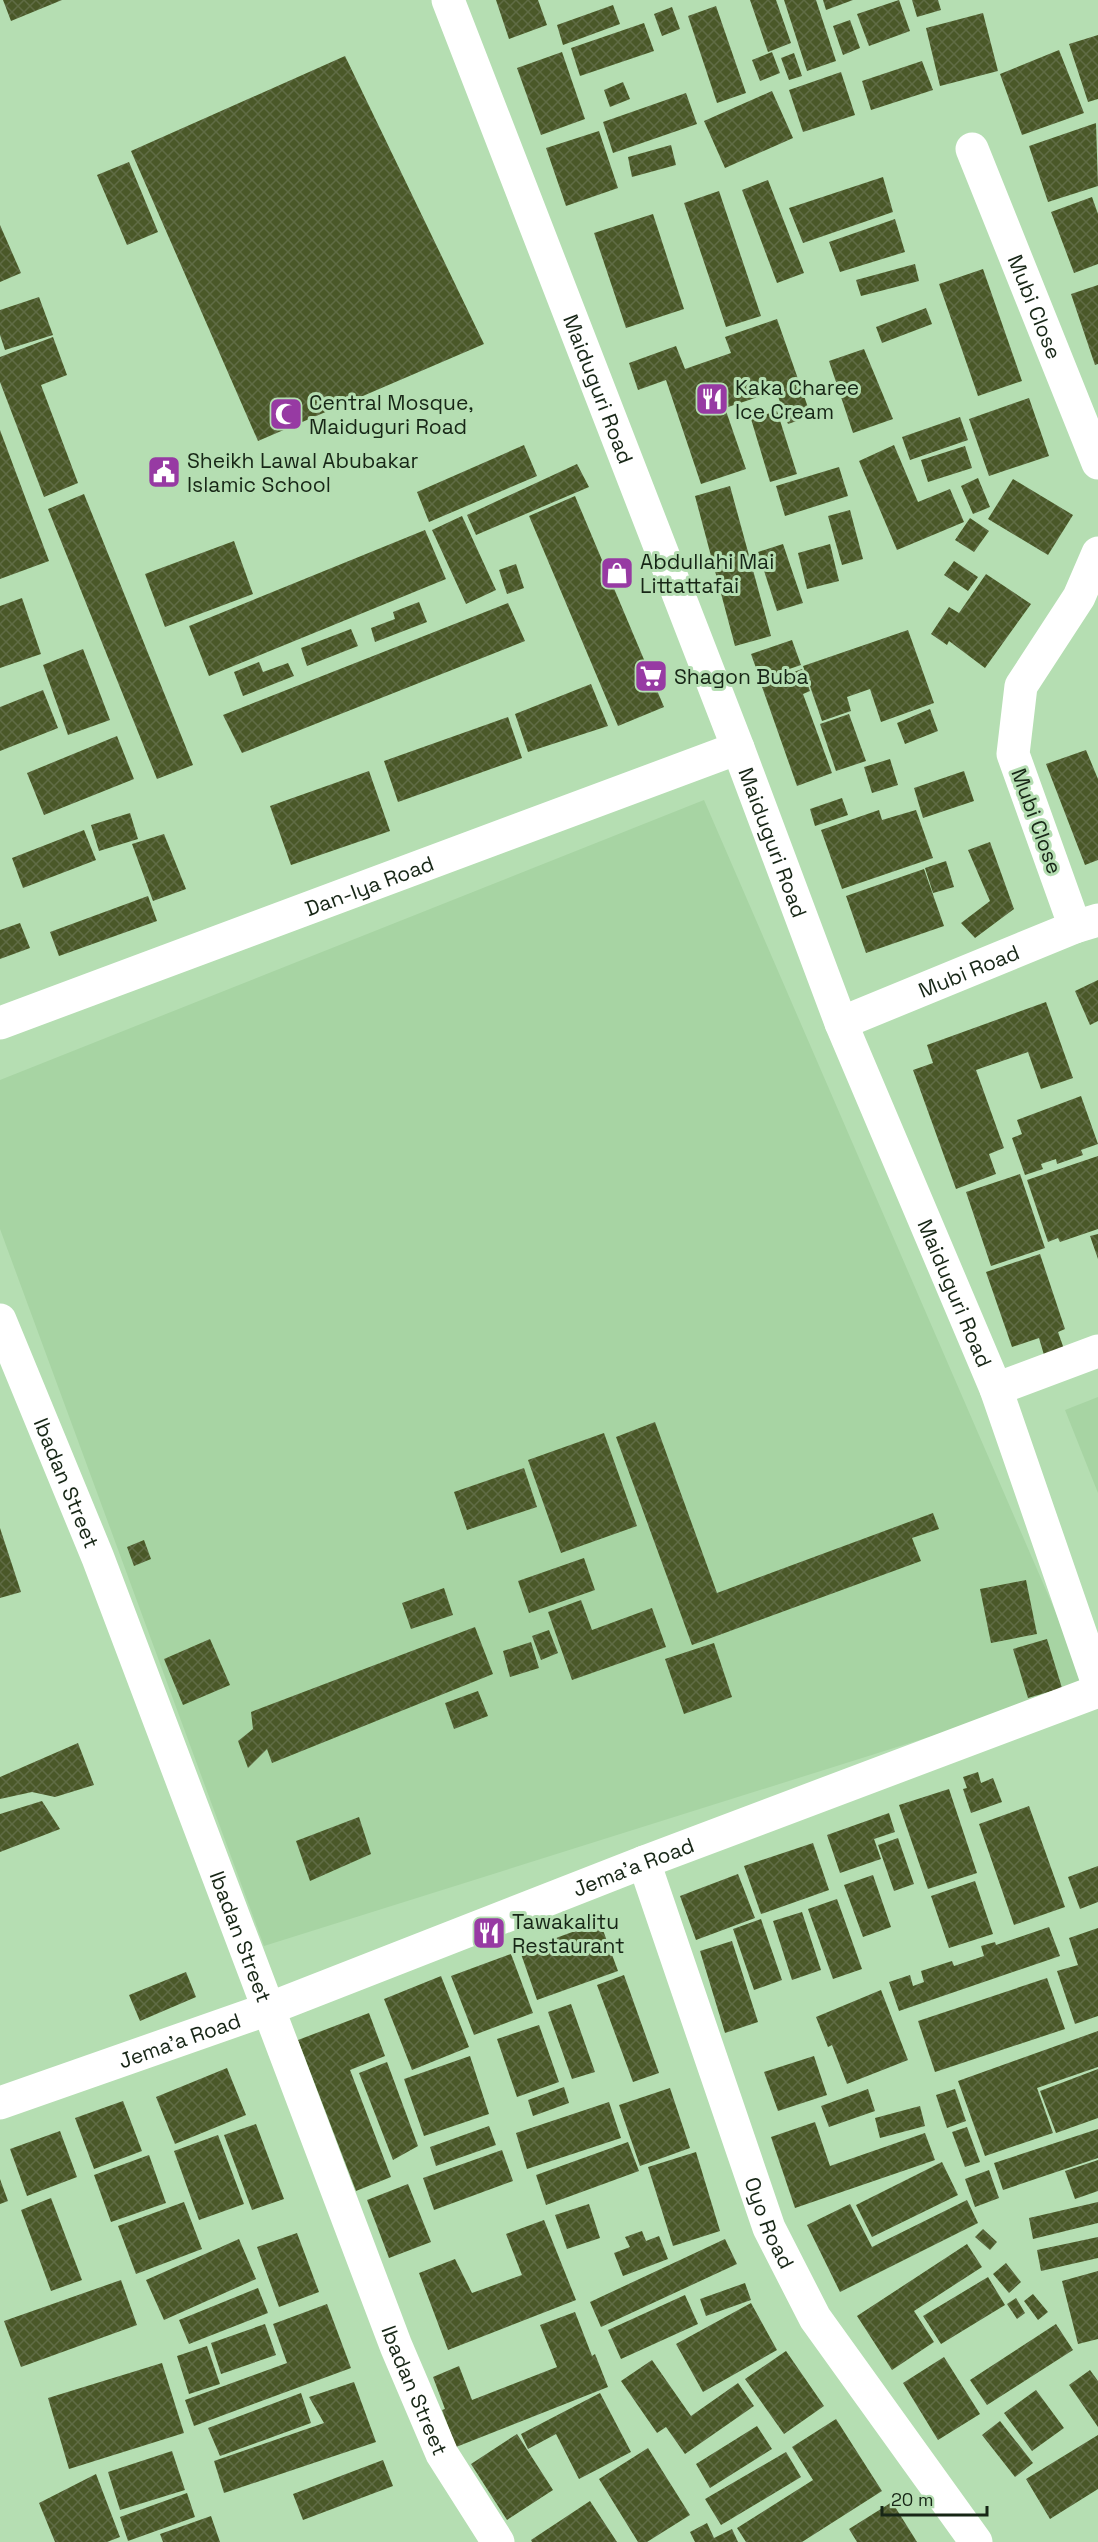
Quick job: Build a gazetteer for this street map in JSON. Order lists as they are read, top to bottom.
{
  "streets": {
    "street": [
      "Mubi Close",
      "Maiduguri Road",
      "Dan-Iya Road",
      "Mubi Road",
      "Ibadan Street",
      "Jema'a Road",
      "Oyo Road"
    ]
  },
  "crossings": [
    ["Mubi Close", "Mubi Road"],
    ["Maiduguri Road", "Dan-Iya Road"],
    ["Maiduguri Road", "Mubi Road"],
    ["Ibadan Street", "Jema'a Road"],
    ["Jema'a Road", "Oyo Road"]
  ],
  "places": {
    "restaurant": ["Kaka Charee Ice Cream", "Tawakalitu Restaurant"],
    "mosque": ["Central Mosque, Maiduguri Road"],
    "public building": ["Sheikh Lawal Abubakar Islamic School"],
    "shop": ["Abdullahi Mai Littattafai"],
    "supermarket": ["Shagon Buba"]
  },
  "scale_bar": "20 m"
}
